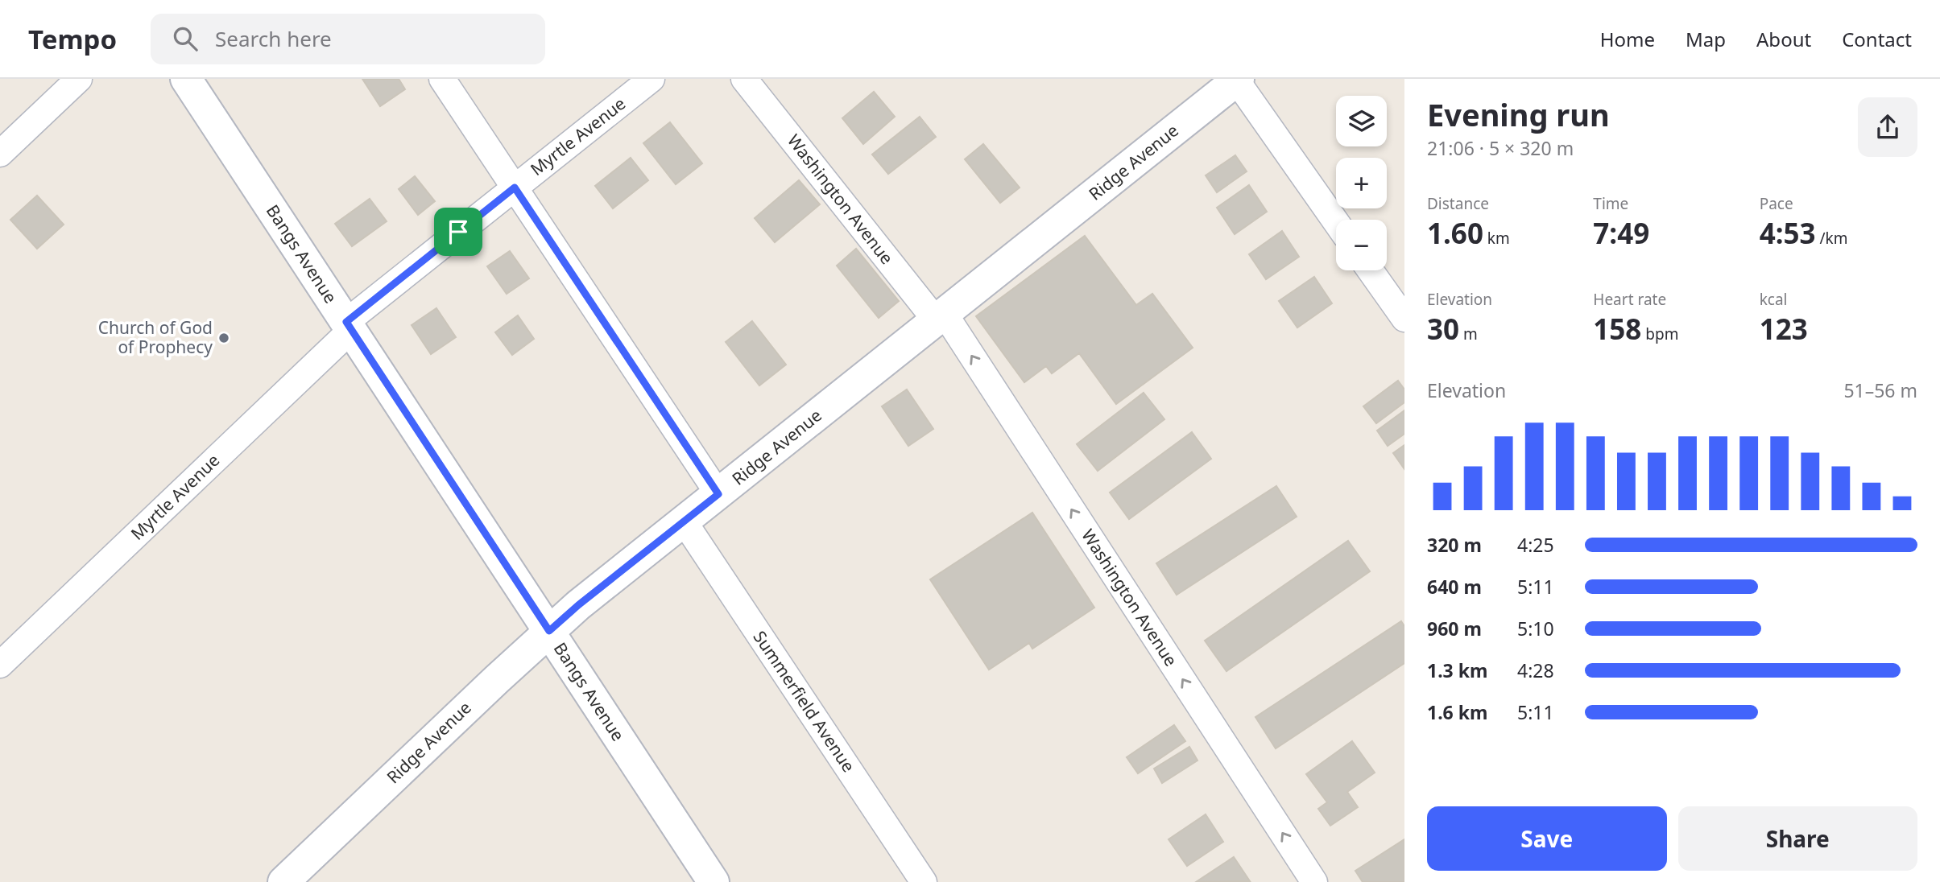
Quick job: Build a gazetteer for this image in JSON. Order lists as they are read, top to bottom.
{
  "streets": {
    "street": [
      "Myrtle Avenue",
      "Ridge Avenue",
      "Washington Avenue",
      "Bangs Avenue",
      "Summerfield Avenue"
    ]
  },
  "crossings": [
    ["Myrtle Avenue", "Bangs Avenue"],
    ["Ridge Avenue", "Washington Avenue"],
    ["Ridge Avenue", "Bangs Avenue"],
    ["Ridge Avenue", "Summerfield Avenue"]
  ],
  "one_way": ["Washington Avenue"],
  "places": ["Church of God of Prophecy"],
  "page": {
    "header": "Tempo",
    "search": "Search here",
    "nav": [
      "Home",
      "Map",
      "About",
      "Contact"
    ],
    "heading": ["Evening run", "21:06 · 5 × 320 m"],
    "map_buttons": ["+", "−"],
    "stats": [
      ["Distance", "1.60 km"],
      ["Time", "7:49"],
      ["Pace", "4:53 /km"],
      ["Elevation", "30 m"],
      ["Heart rate", "158 bpm"],
      ["kcal", "123"]
    ],
    "chart": ["Elevation", "51–56 m"],
    "list": [
      {
        "name": "320 m",
        "note": "4:25"
      },
      {
        "name": "640 m",
        "note": "5:11"
      },
      {
        "name": "960 m",
        "note": "5:10"
      },
      {
        "name": "1.3 km",
        "note": "4:28"
      },
      {
        "name": "1.6 km",
        "note": "5:11"
      }
    ],
    "buttons": ["Save", "Share"]
  }
}
